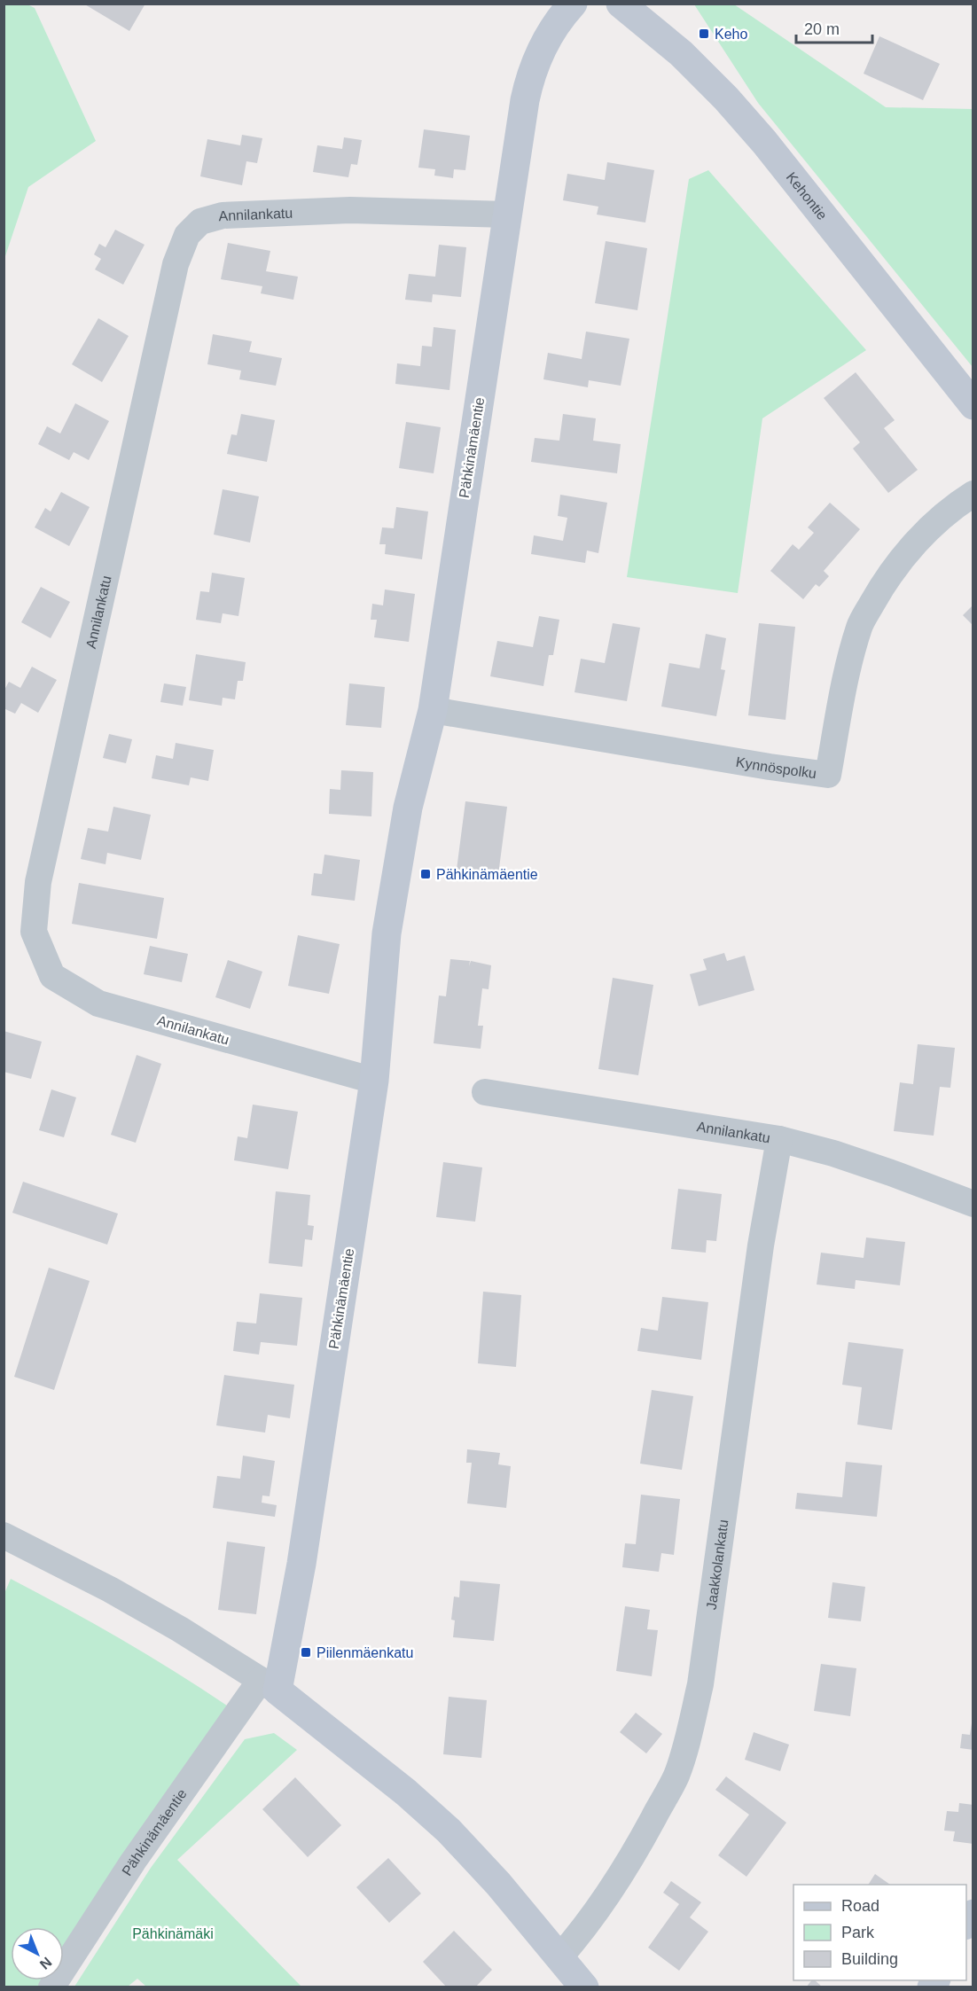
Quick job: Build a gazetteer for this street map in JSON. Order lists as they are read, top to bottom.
{
  "streets": {
    "street": [
      "Kehontie",
      "Annilankatu",
      "Pähkinämäentie",
      "Kynnöspolku",
      "Jaakkolankatu"
    ]
  },
  "crossings": [
    ["Annilankatu", "Pähkinämäentie"],
    ["Annilankatu", "Jaakkolankatu"],
    ["Pähkinämäentie", "Kynnöspolku"]
  ],
  "parks": ["Pähkinämäki"],
  "places": {
    "transit": ["Keho", "Pähkinämäentie", "Piilenmäenkatu"]
  },
  "legend": ["Road", "Park", "Building"],
  "scale_bar": "20 m",
  "north": "bottom right"
}
